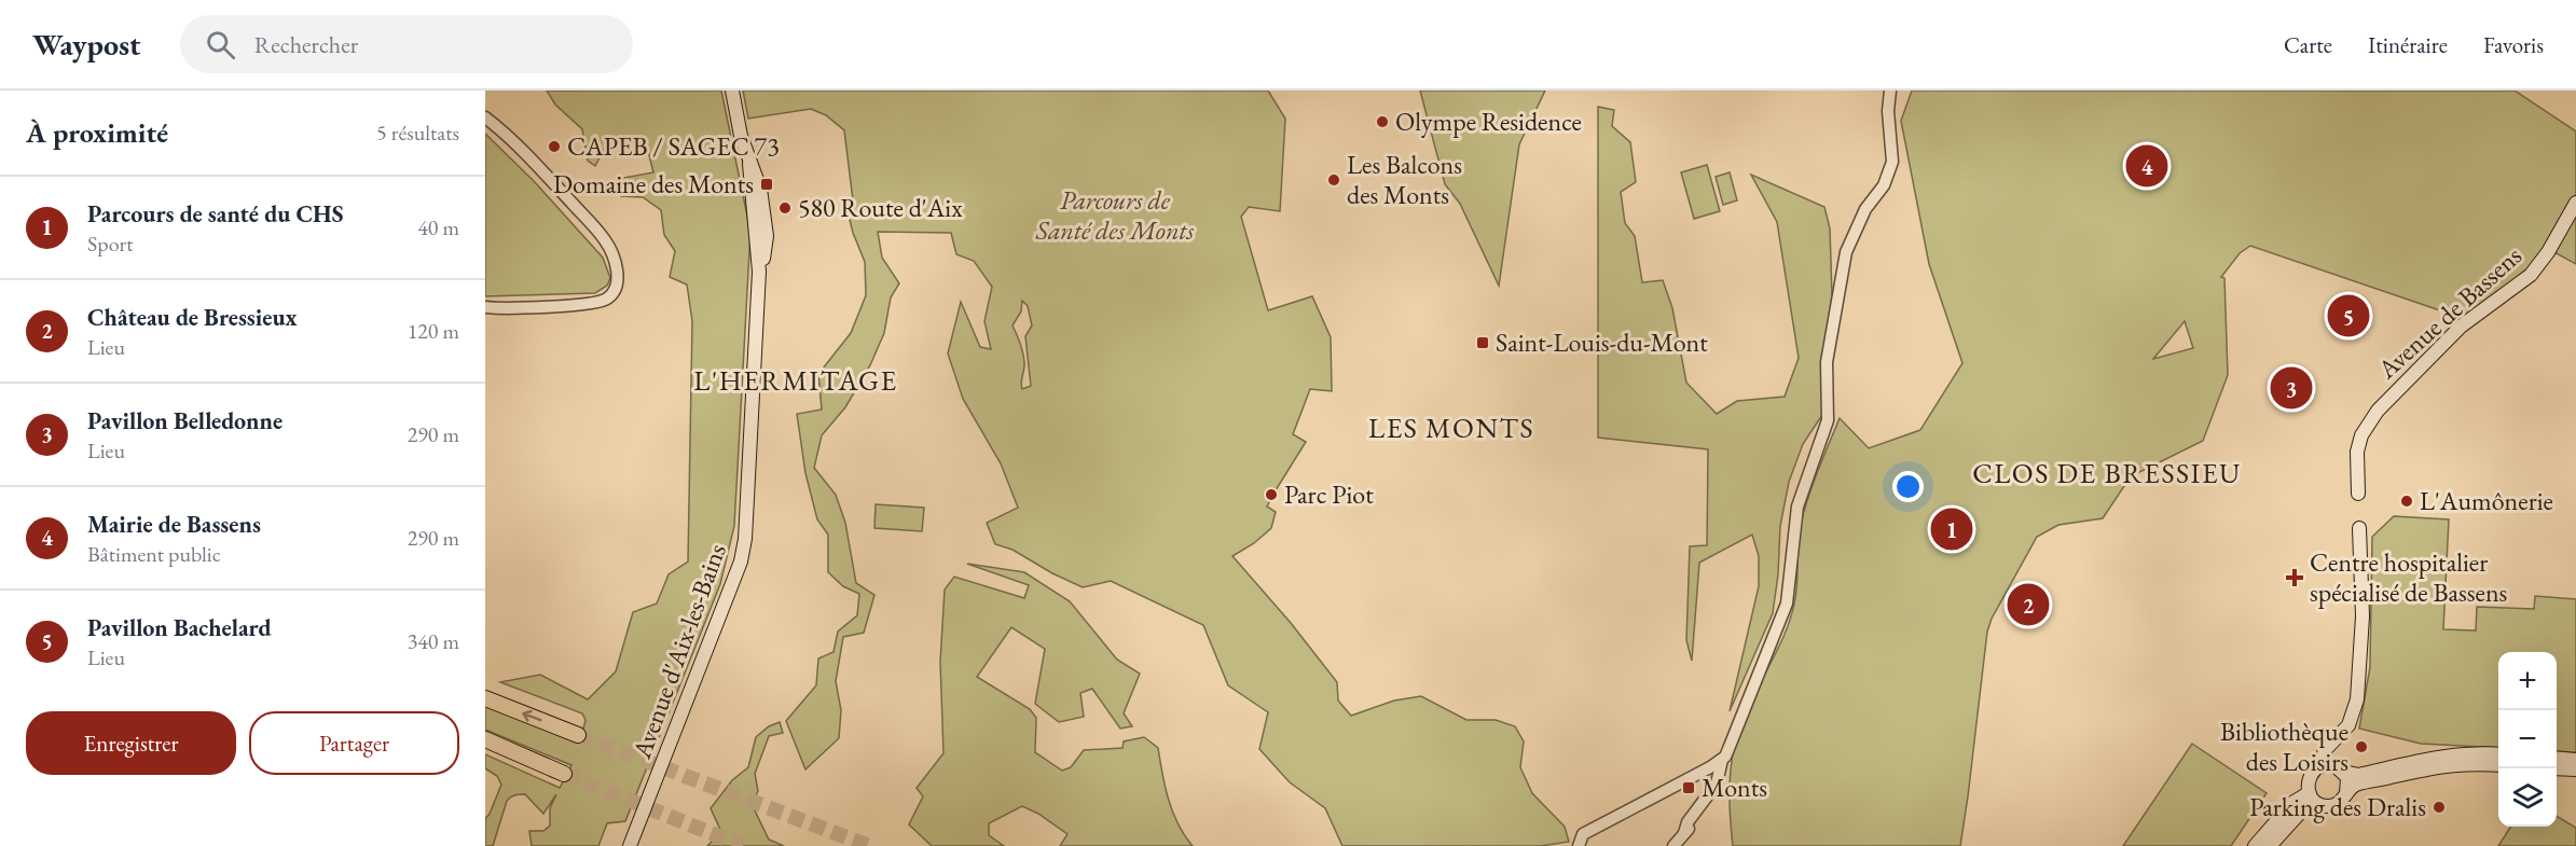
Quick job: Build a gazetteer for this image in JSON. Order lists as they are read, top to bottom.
{
  "streets": {
    "main road": ["Avenue de Bassens", "Avenue d'Aix-les-Bains"]
  },
  "districts": ["L'HERMITAGE", "LES MONTS", "CLOS DE BRESSIEU"],
  "parks": ["Parcours de Santé des Monts"],
  "places": {
    "other": [
      "Olympe Residence",
      "CAPEB / SAGEC 73",
      "Les Balcons des Monts",
      "580 Route d'Aix",
      "Parc Piot",
      "L'Aumônerie",
      "Bibliothèque des Loisirs",
      "Parking des Dralis"
    ],
    "transit": ["Domaine des Monts", "Saint-Louis-du-Mont", "Monts"],
    "health": ["Centre hospitalier spécialisé de Bassens"]
  },
  "page": {
    "header": "Waypost",
    "search": "Rechercher",
    "nav": ["Carte", "Itinéraire", "Favoris"],
    "heading": ["À proximité", "5 résultats"],
    "pins": [
      "4",
      "5",
      "3",
      "1",
      "2"
    ],
    "list": [
      {
        "mark": "1",
        "name": "Parcours de santé du CHS",
        "note": "Sport",
        "value": "40 m"
      },
      {
        "mark": "2",
        "name": "Château de Bressieux",
        "note": "Lieu",
        "value": "120 m"
      },
      {
        "mark": "3",
        "name": "Pavillon Belledonne",
        "note": "Lieu",
        "value": "290 m"
      },
      {
        "mark": "4",
        "name": "Mairie de Bassens",
        "note": "Bâtiment public",
        "value": "290 m"
      },
      {
        "mark": "5",
        "name": "Pavillon Bachelard",
        "note": "Lieu",
        "value": "340 m"
      }
    ],
    "map_buttons": ["+", "−"],
    "buttons": ["Enregistrer", "Partager"]
  }
}
